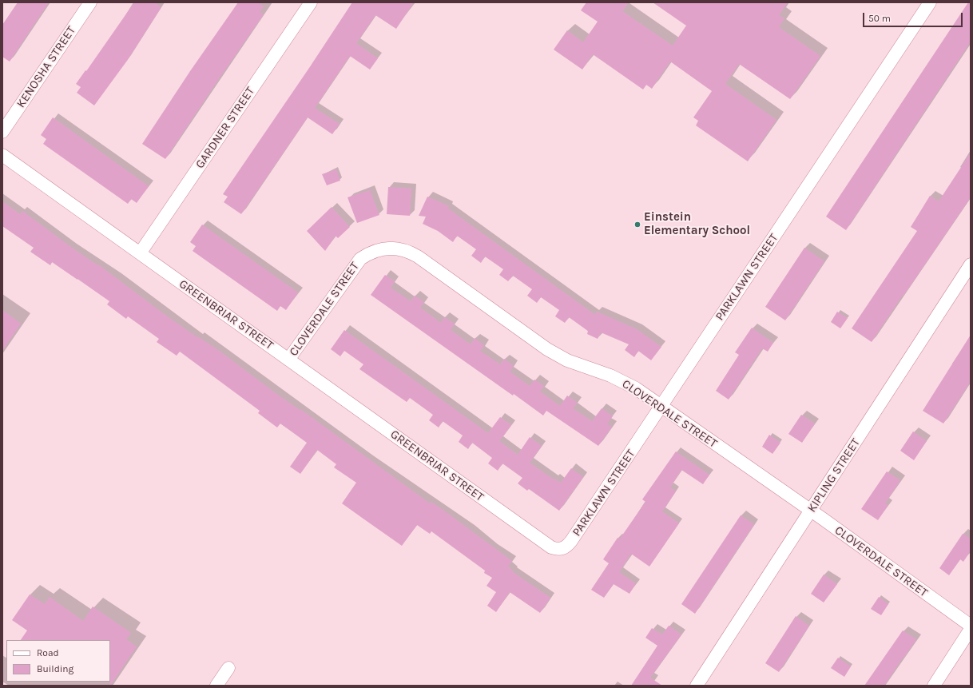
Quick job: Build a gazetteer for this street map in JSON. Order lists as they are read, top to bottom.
{
  "streets": {
    "street": [
      "KENOSHA STREET",
      "GARDNER STREET",
      "PARKLAWN STREET",
      "CLOVERDALE STREET",
      "GREENBRIAR STREET",
      "KIPLING STREET"
    ]
  },
  "crossings": [
    ["GARDNER STREET", "GREENBRIAR STREET"],
    ["PARKLAWN STREET", "CLOVERDALE STREET"],
    ["PARKLAWN STREET", "GREENBRIAR STREET"],
    ["CLOVERDALE STREET", "GREENBRIAR STREET"],
    ["CLOVERDALE STREET", "KIPLING STREET"]
  ],
  "places": ["Einstein Elementary School"],
  "legend": ["Road", "Building"],
  "scale_bar": "50 m"
}
